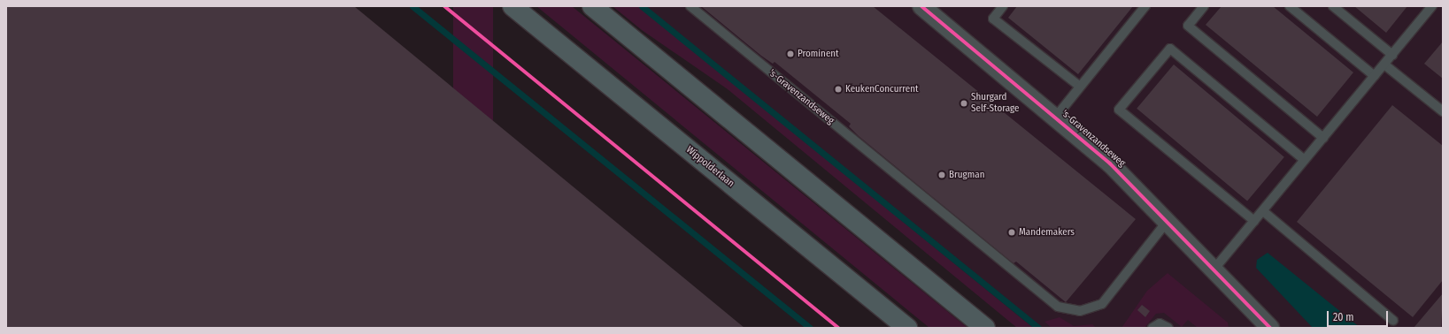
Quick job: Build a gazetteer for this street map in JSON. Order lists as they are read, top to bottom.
{
  "streets": {
    "main road": ["Wippolderlaan"],
    "street": ["'s-Gravenzandseweg"]
  },
  "places": [
    "Prominent",
    "KeukenConcurrent",
    "Shurgard Self-Storage",
    "Brugman",
    "Mandemakers"
  ],
  "scale_bar": "20 m"
}
